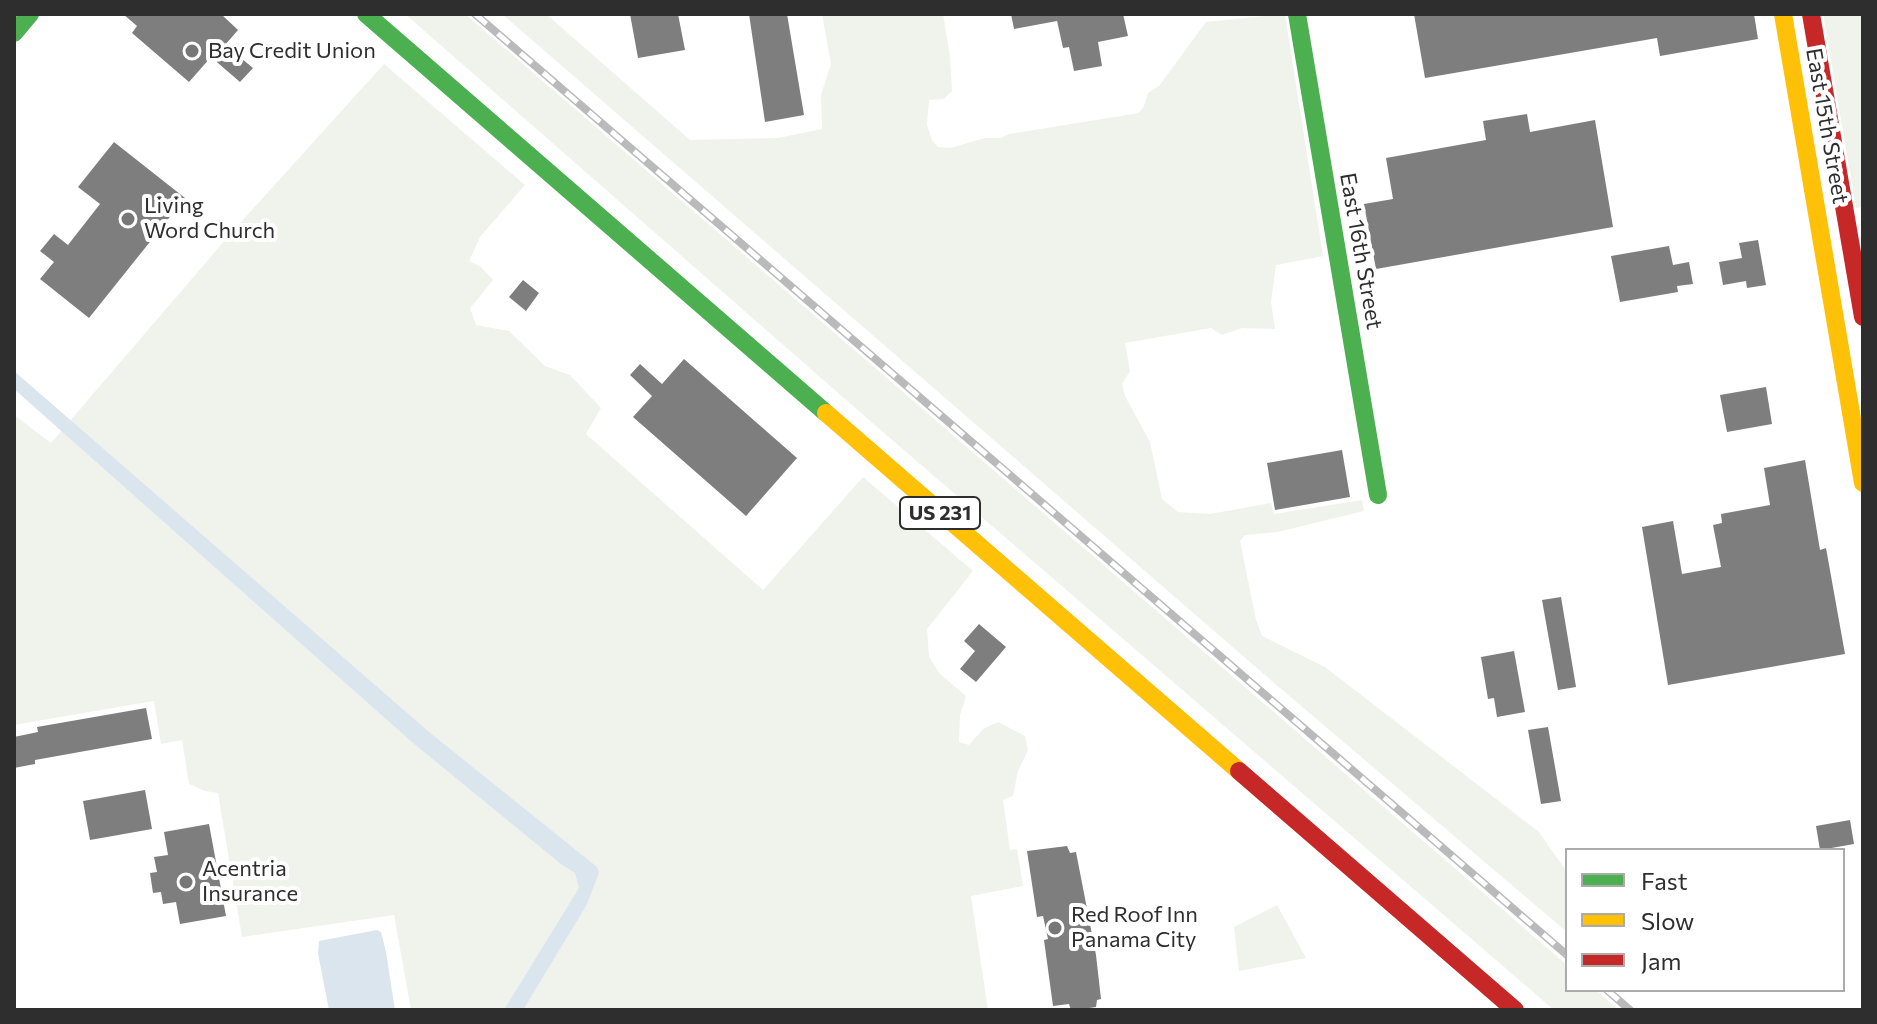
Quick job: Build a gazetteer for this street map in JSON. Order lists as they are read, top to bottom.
{
  "streets": {
    "main road": ["East 15th Street", "East 16th Street", "US 231"]
  },
  "places": [
    "Bay Credit Union",
    "Living Word Church",
    "Acentria Insurance",
    "Red Roof Inn Panama City"
  ],
  "legend": ["Fast", "Slow", "Jam"]
}
